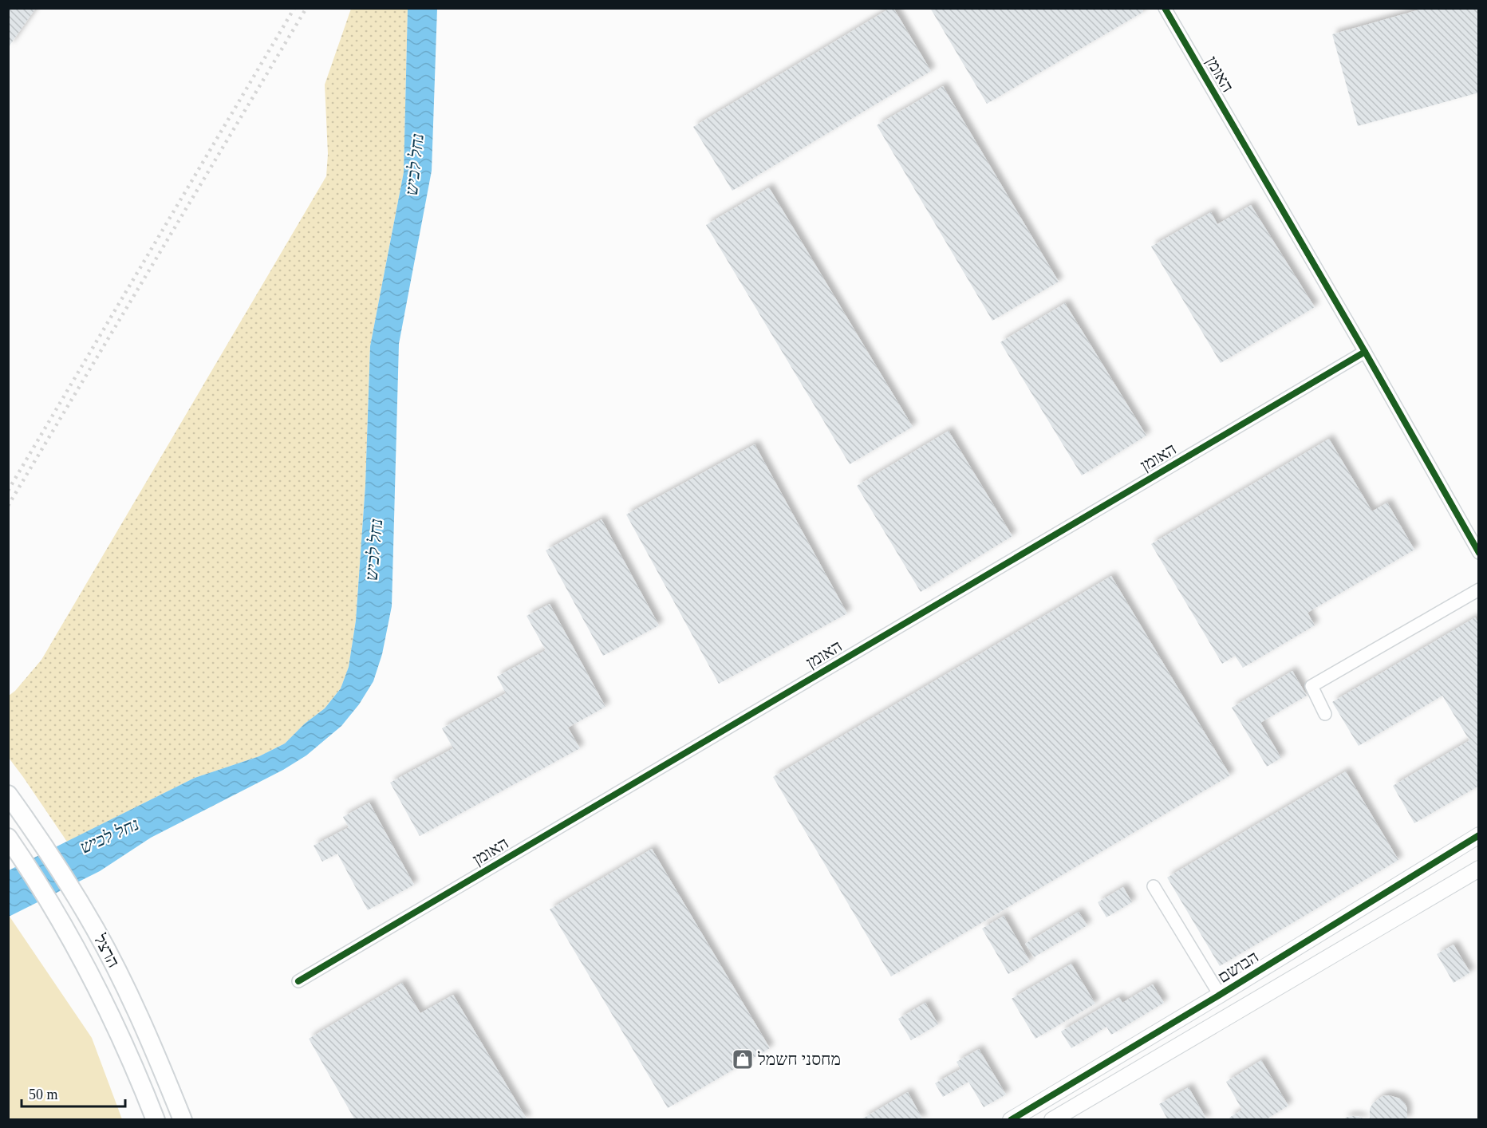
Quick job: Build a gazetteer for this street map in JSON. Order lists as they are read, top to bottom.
{
  "streets": {
    "main road": ["הרצל"],
    "street": ["האומן", "הבושם"]
  },
  "water": ["נחל לכיש"],
  "places": {
    "shop": ["מחסני חשמל"]
  },
  "scale_bar": "50 m"
}
